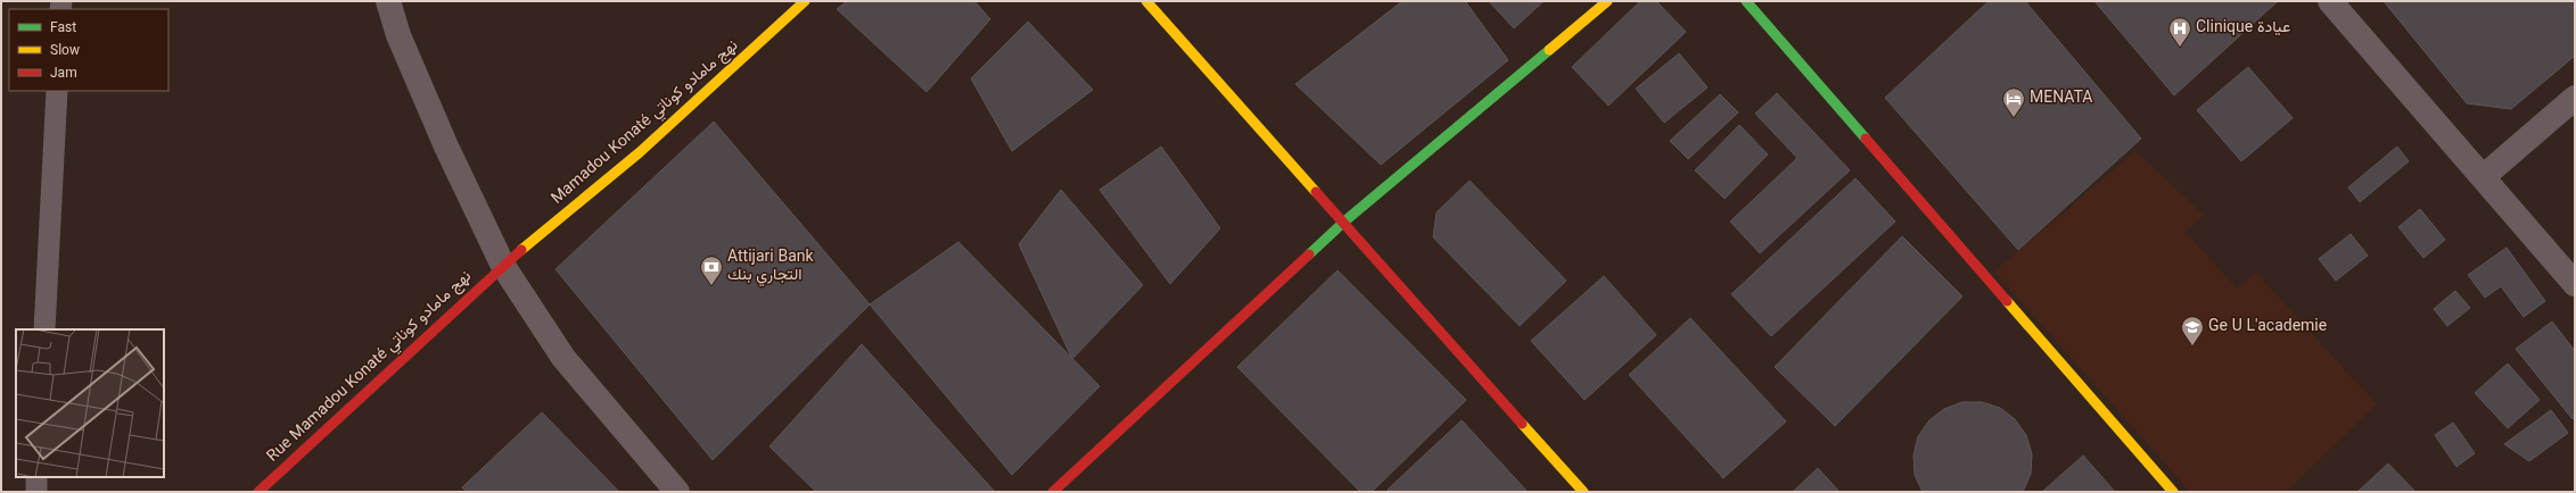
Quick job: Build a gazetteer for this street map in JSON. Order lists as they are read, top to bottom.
{
  "streets": {
    "street": ["Mamadou Konaté نهج مامادو كوناتي", "Rue Mamadou Konaté نهج مامادو كوناتي"]
  },
  "crossings": [
    ["Mamadou Konaté نهج مامادو كوناتي", "Rue Mamadou Konaté نهج مامادو كوناتي"]
  ],
  "places": {
    "hospital": ["Clinique عيادة"],
    "hotel": ["MENATA"],
    "bank": ["Attijari Bank التجاري بنك"],
    "school or university": ["Ge U L'academie"]
  },
  "legend": ["Fast", "Slow", "Jam"]
}
